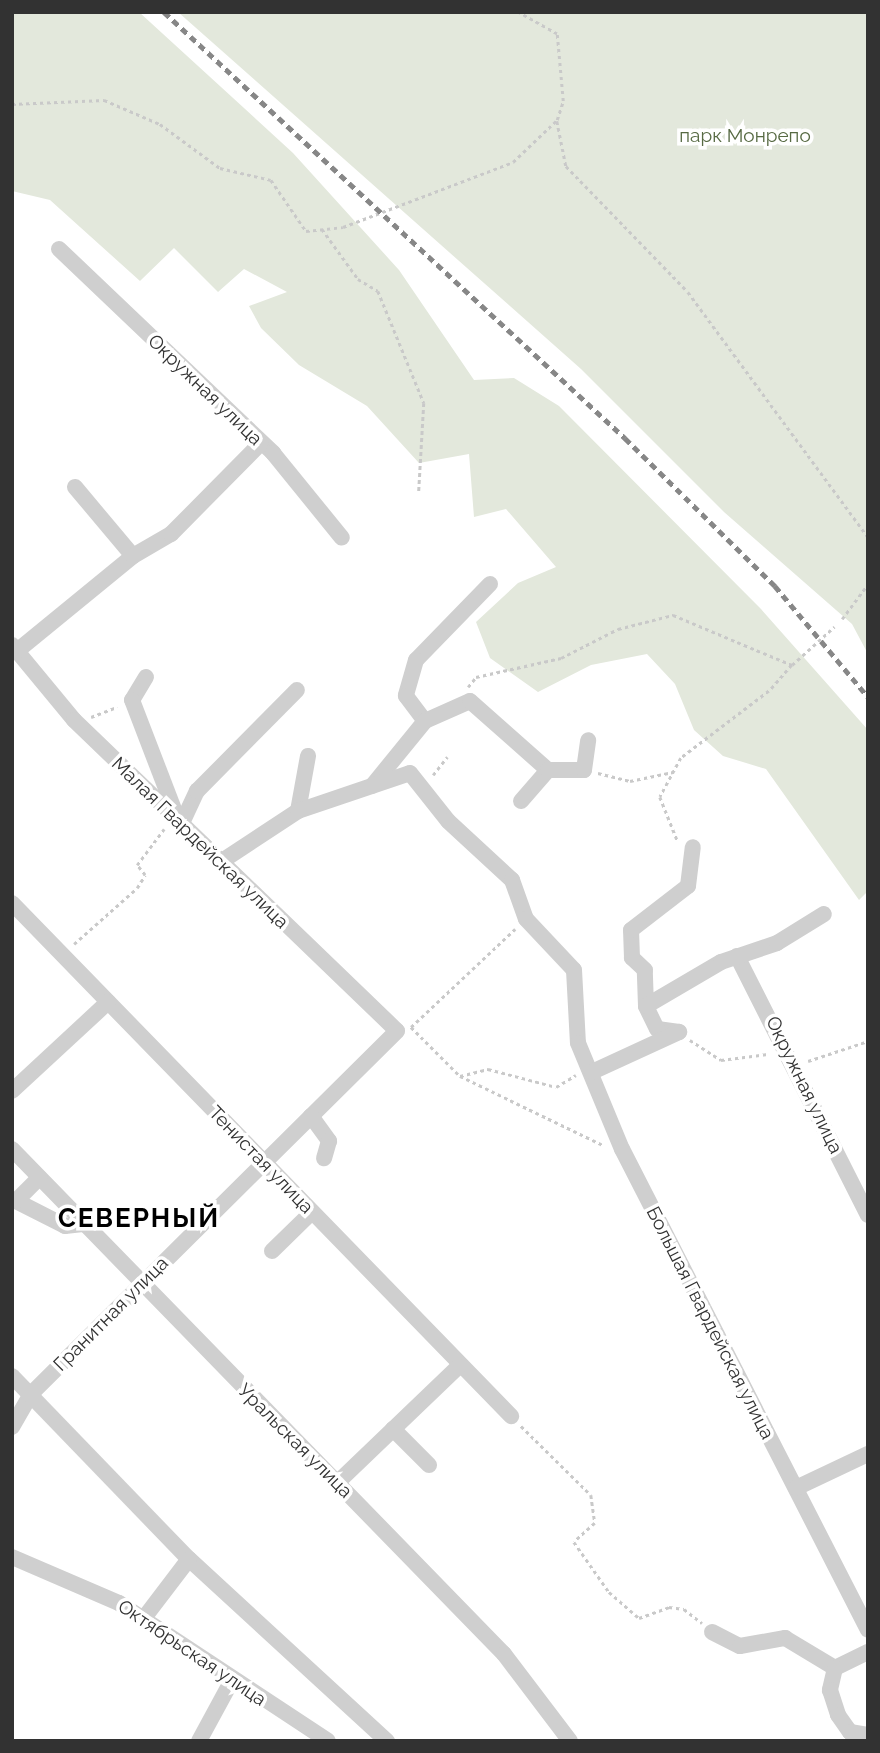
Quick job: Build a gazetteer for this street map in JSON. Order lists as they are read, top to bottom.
{
  "streets": {
    "street": [
      "Окружная улица",
      "Малая Гвардейская улица",
      "Тенистая улица",
      "Гранитная улица",
      "Большая Гвардейская улица",
      "Уральская улица",
      "Октябрьская улица"
    ]
  },
  "crossings": [
    ["Малая Гвардейская улица", "Гранитная улица"],
    ["Тенистая улица", "Гранитная улица"],
    ["Гранитная улица", "Уральская улица"]
  ],
  "districts": ["СЕВЕРНЫЙ"],
  "parks": ["парк Монрепо"]
}
